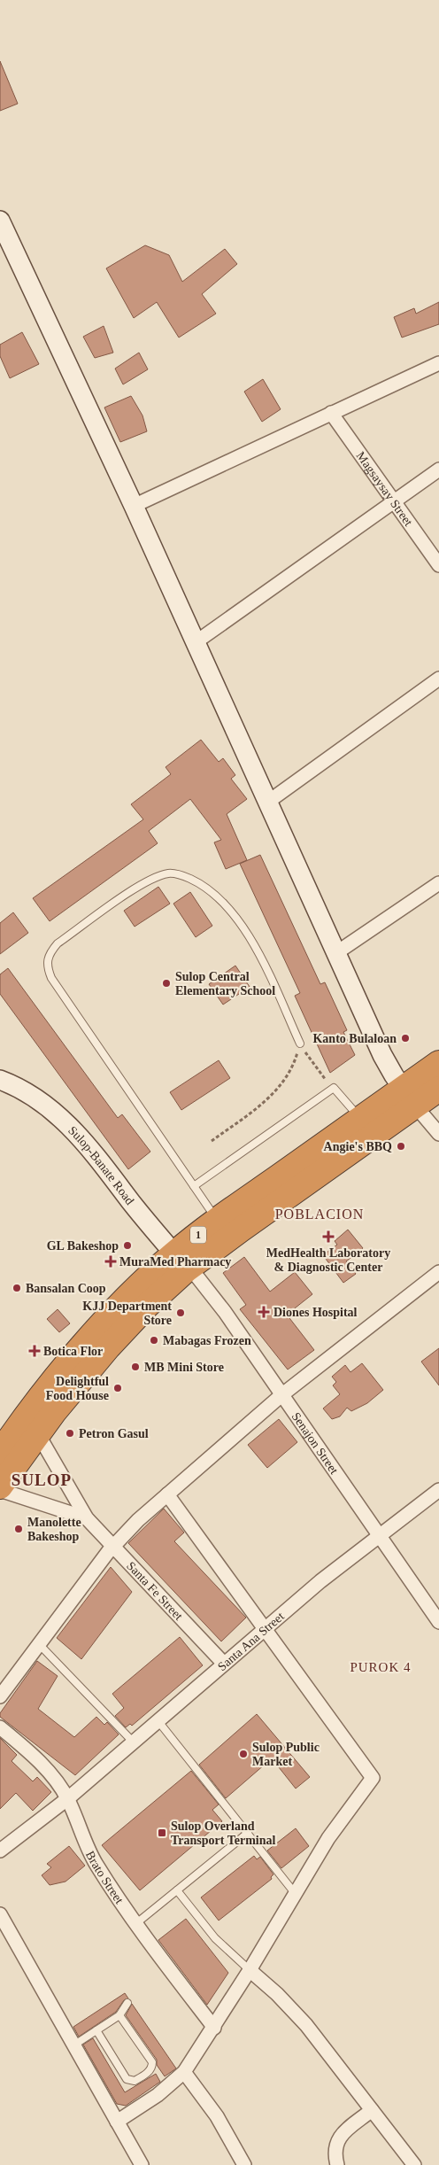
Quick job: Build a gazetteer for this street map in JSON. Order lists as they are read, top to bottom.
{
  "streets": {
    "highway": ["1"],
    "street": [
      "Magsaysay Street",
      "Sulop-Banate Road",
      "Senajon Street",
      "Santa Fe Street",
      "Santa Ana Street",
      "Brato Street"
    ]
  },
  "crossings": [
    ["Sulop-Banate Road", "1"],
    ["Sulop-Banate Road", "Senajon Street"],
    ["1", "Senajon Street"],
    ["1", "Santa Fe Street"],
    ["Senajon Street", "Santa Ana Street"],
    ["Santa Fe Street", "Santa Ana Street"],
    ["Santa Ana Street", "Brato Street"]
  ],
  "districts": ["POBLACION", "SULOP", "PUROK 4"],
  "places": {
    "other": [
      "Sulop Central Elementary School",
      "Kanto Bulaloan",
      "Angie's BBQ",
      "GL Bakeshop",
      "Bansalan Coop",
      "KJJ Department Store",
      "Mabagas Frozen",
      "MB Mini Store",
      "Delightful Food House",
      "Petron Gasul",
      "Manolette Bakeshop",
      "Sulop Public Market"
    ],
    "health": [
      "MedHealth Laboratory & Diagnostic Center",
      "MuraMed Pharmacy",
      "Diones Hospital",
      "Botica Flor"
    ],
    "transit": ["Sulop Overland Transport Terminal"]
  }
}
